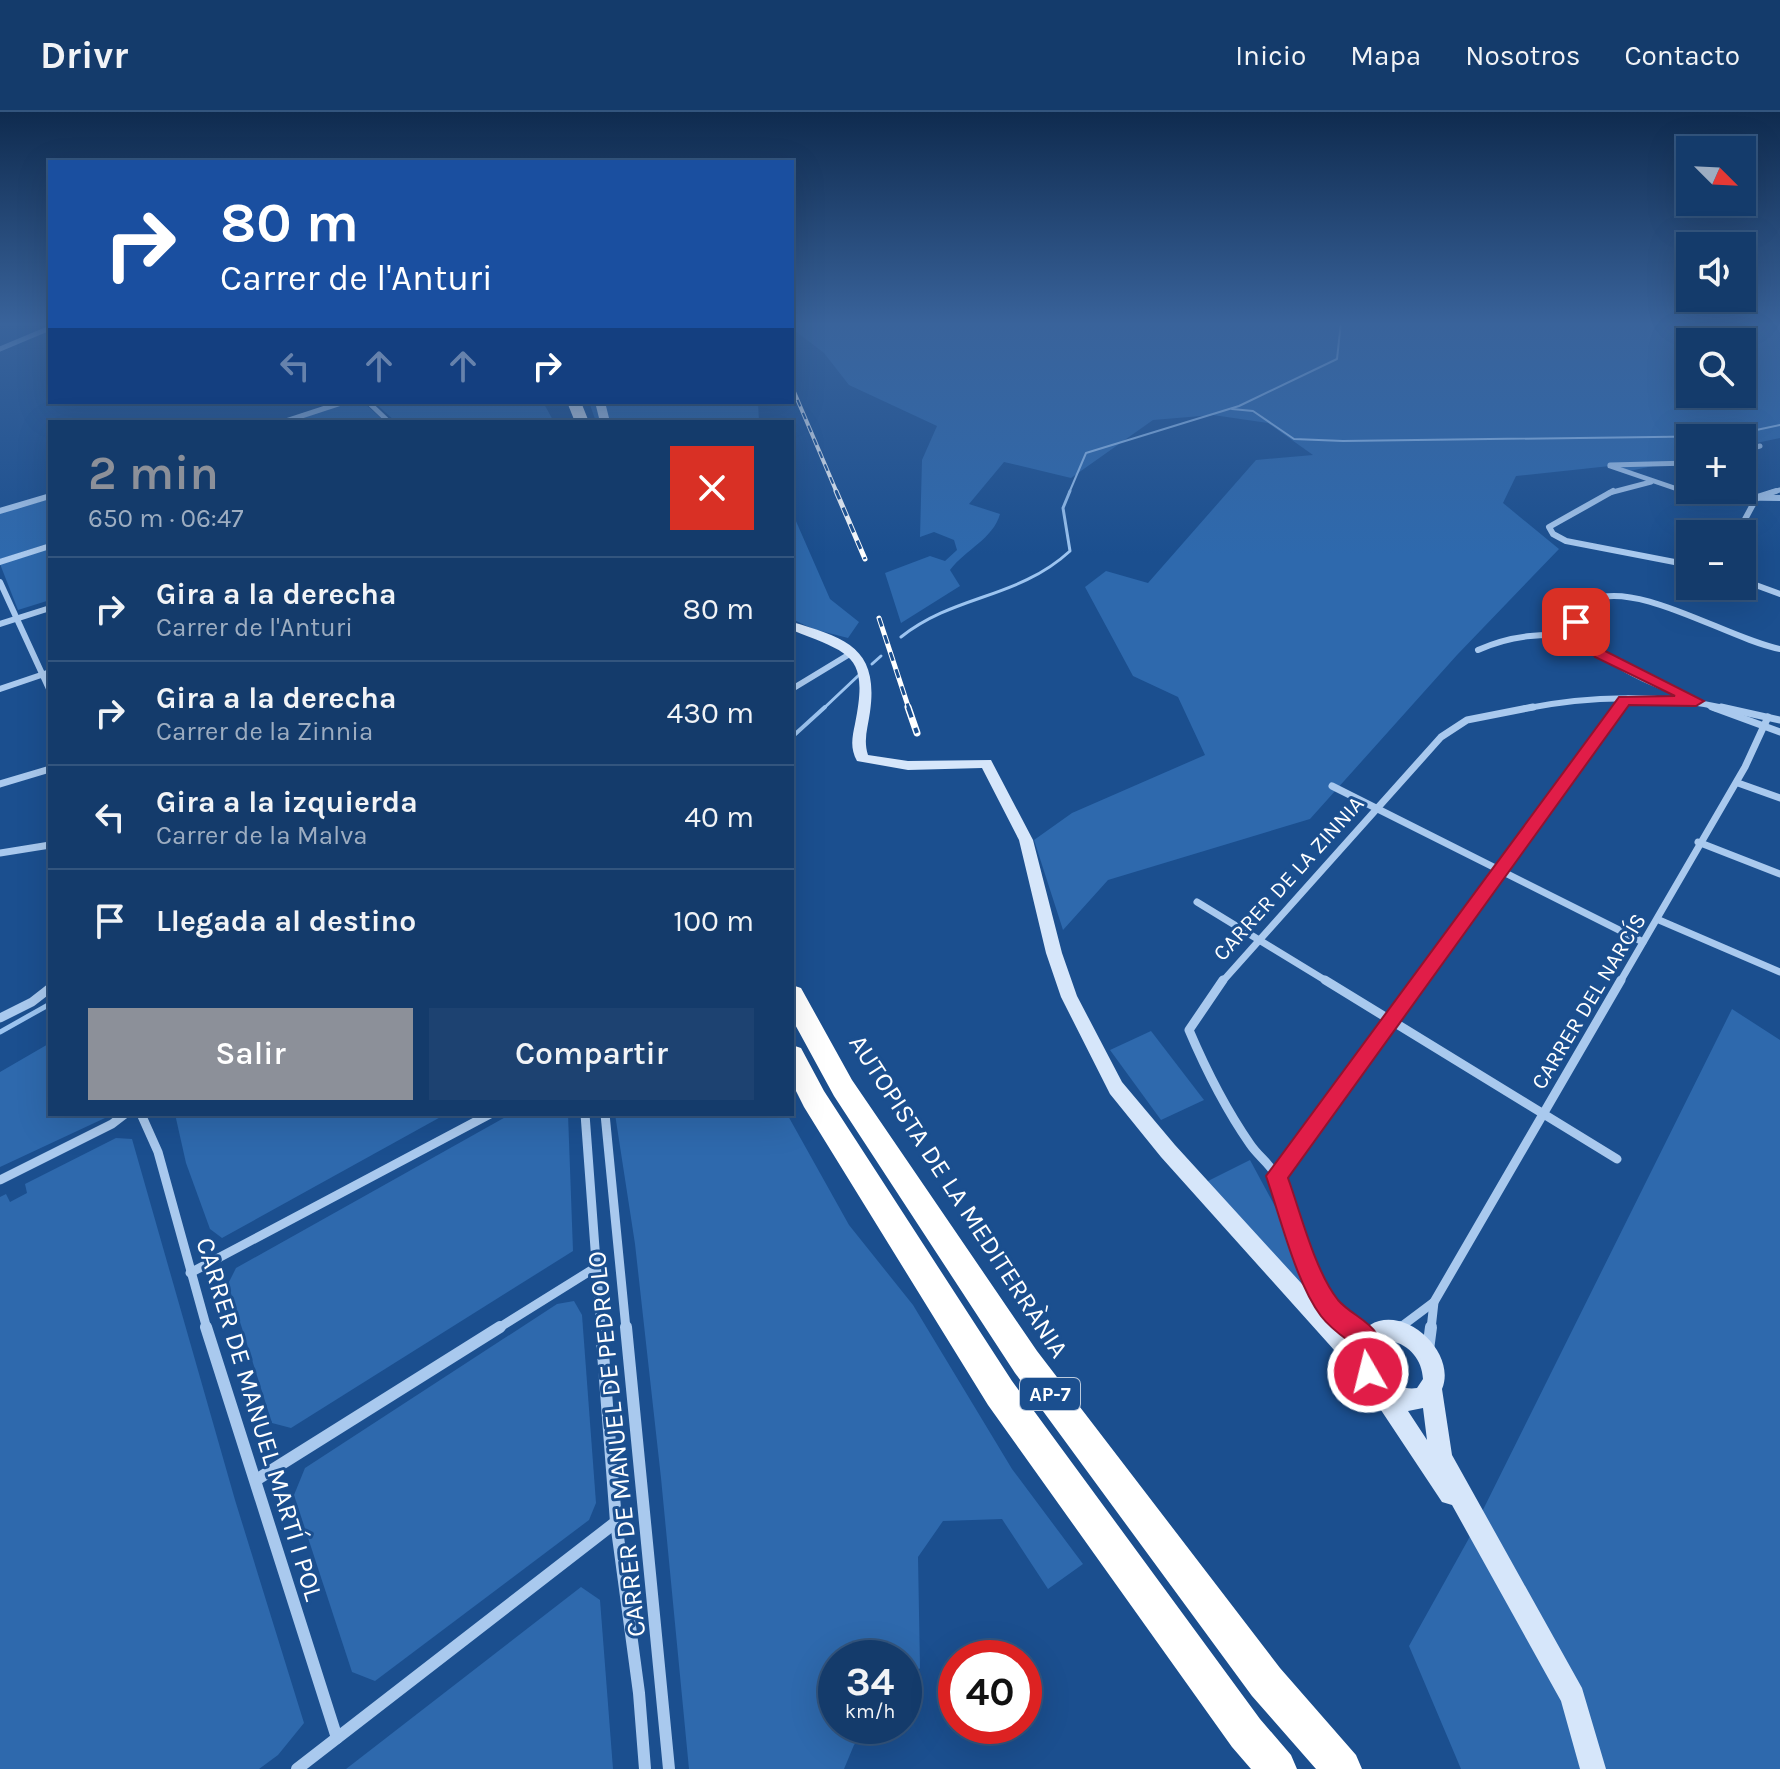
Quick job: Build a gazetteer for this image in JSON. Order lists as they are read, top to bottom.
{
  "streets": {
    "highway": ["AUTOPISTA DE LA MEDITERRÀNIA", "AP-7"],
    "street": [
      "CARRER DE LA ZINNIA",
      "CARRER DEL NARCÍS",
      "CARRER DE MANUEL MARTÍ I POL",
      "CARRER DE MANUEL DE PEDROLO"
    ]
  },
  "crossings": [
    ["CARRER DE LA ZINNIA", "CARRER DEL NARCÍS"]
  ],
  "north": "bottom right",
  "page": {
    "header": "Drivr",
    "nav": [
      "Inicio",
      "Mapa",
      "Nosotros",
      "Contacto"
    ],
    "map_buttons": ["+", "−"],
    "turn": ["80 m", "Carrer de l'Anturi"],
    "heading": ["2 min", "650 m · 06:47"],
    "list": [
      {
        "name": "Gira a la derecha",
        "note": "Carrer de l'Anturi",
        "value": "80 m"
      },
      {
        "name": "Gira a la derecha",
        "note": "Carrer de la Zinnia",
        "value": "430 m"
      },
      {
        "name": "Gira a la izquierda",
        "note": "Carrer de la Malva",
        "value": "40 m"
      },
      {
        "name": "Llegada al destino",
        "value": "100 m"
      }
    ],
    "buttons": ["Salir", "Compartir"],
    "speed": "34 km/h",
    "limit": "40"
  }
}
